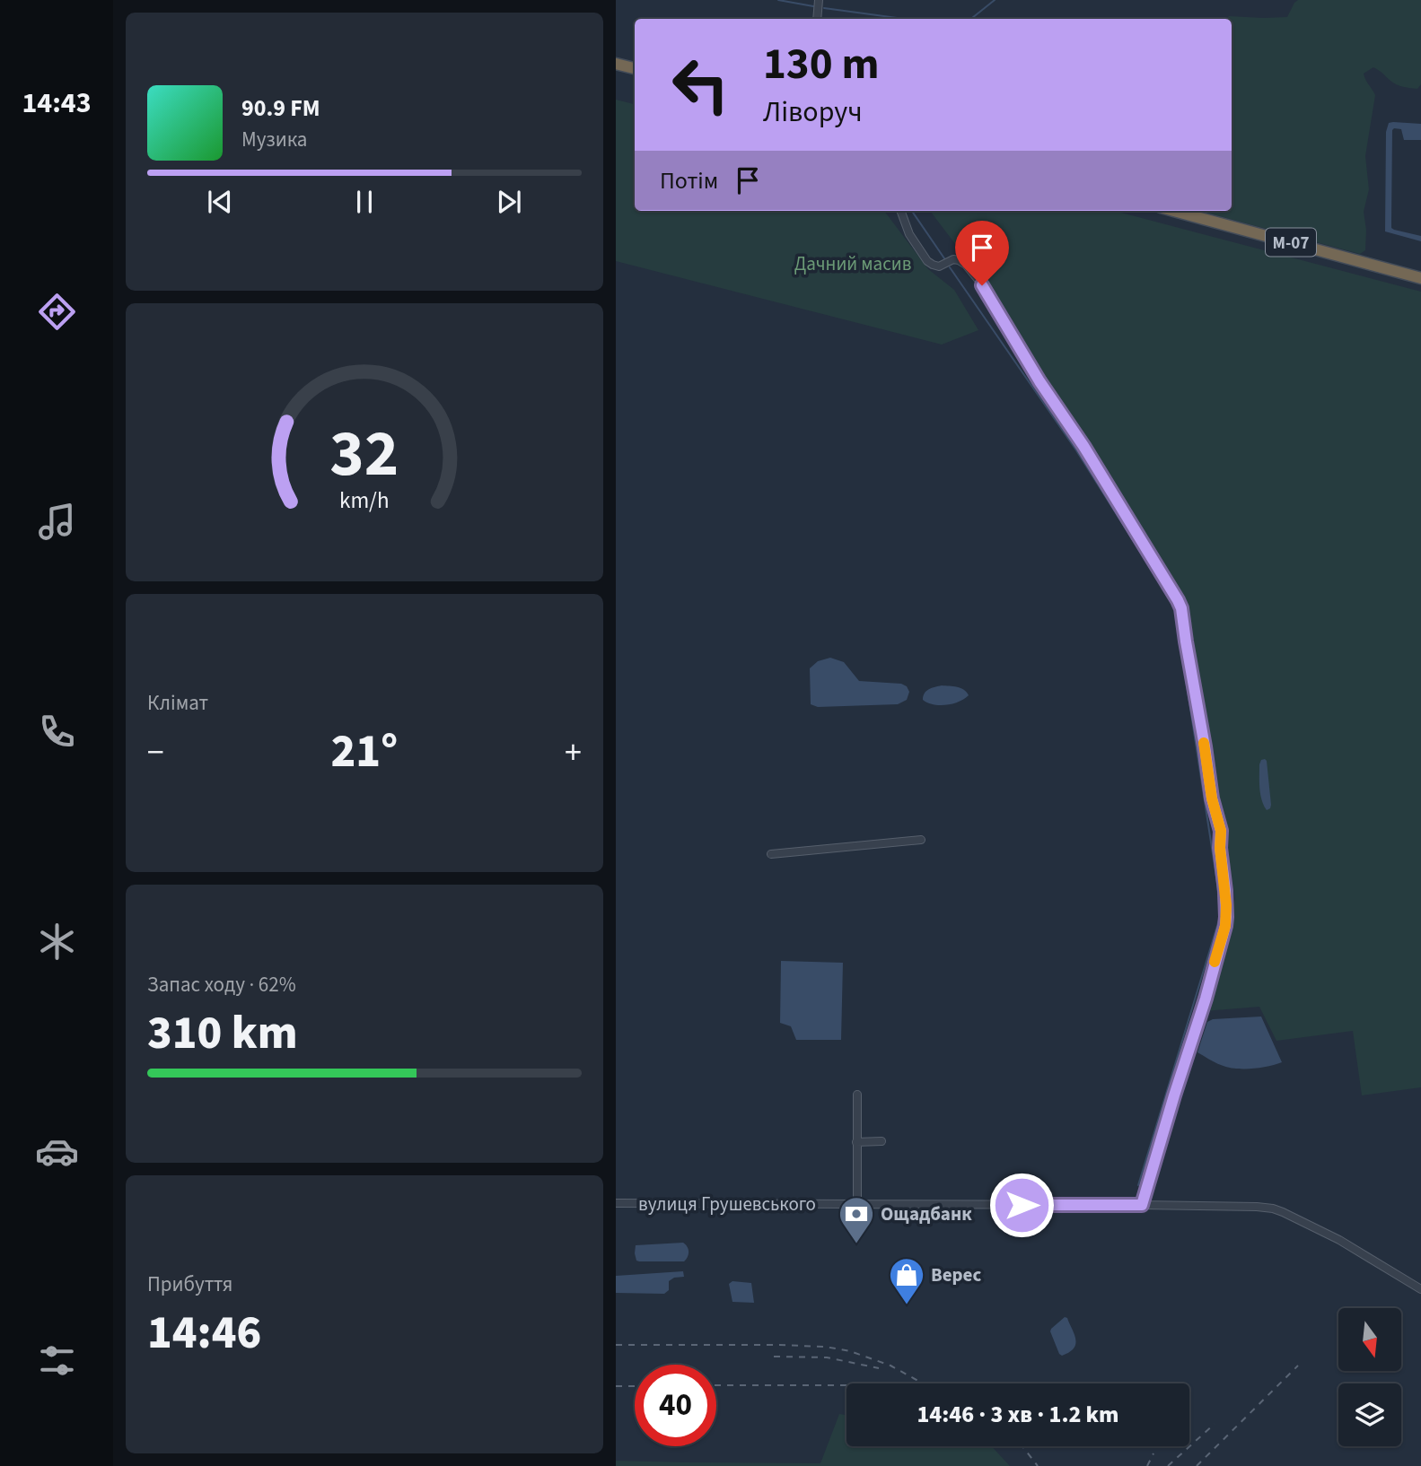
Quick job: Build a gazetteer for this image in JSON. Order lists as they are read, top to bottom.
{
  "streets": {
    "highway": ["М-07"],
    "street": ["вулиця Грушевського"]
  },
  "parks": ["Дачний масив"],
  "places": {
    "bank": ["Ощадбанк"],
    "shop": ["Верес"]
  },
  "north": "bottom",
  "page": {
    "tabs": "14:43",
    "turn": ["130 m", "Ліворуч"],
    "song": ["90.9 FM", "Музика"],
    "then": "Потім",
    "tile": [
      "Клімат",
      ["Запас ходу · 62%", "310 km"],
      ["Прибуття", "14:46"]
    ],
    "heat": ["−", "21°", "+"],
    "limit": "40",
    "trip": "14:46 · 3 хв · 1.2 km",
    "gauge": ["32", "km/h"]
  }
}
